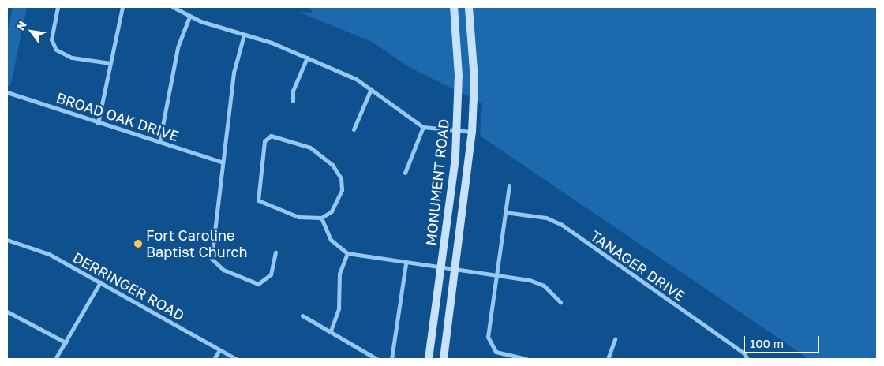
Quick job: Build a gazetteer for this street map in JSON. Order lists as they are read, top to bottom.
{
  "streets": {
    "main road": ["MONUMENT ROAD"],
    "street": ["BROAD OAK DRIVE", "TANAGER DRIVE", "DERRINGER ROAD"]
  },
  "places": ["Fort Caroline Baptist Church"],
  "scale_bar": "100 m",
  "north": "top left"
}
